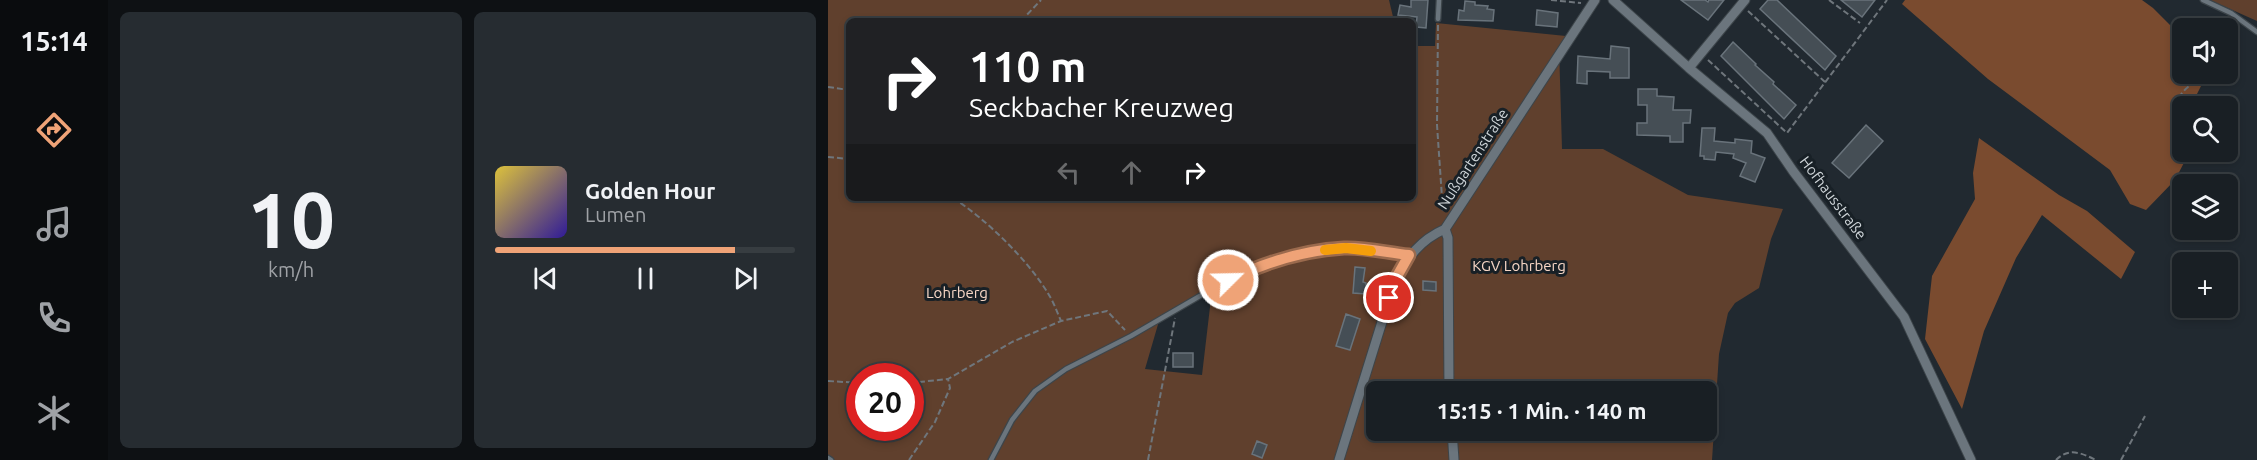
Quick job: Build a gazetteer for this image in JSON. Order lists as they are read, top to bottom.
{
  "streets": {
    "street": ["Nußgartenstraße", "Hofhausstraße"]
  },
  "parks": ["KGV Lohrberg", "Lohrberg"],
  "page": {
    "tabs": "15:14",
    "tile": ["10", "km/h"],
    "map_buttons": "+",
    "turn": ["110 m", "Seckbacher Kreuzweg"],
    "song": ["Golden Hour", "Lumen"],
    "limit": "20",
    "trip": "15:15 · 1 Min. · 140 m"
  }
}
